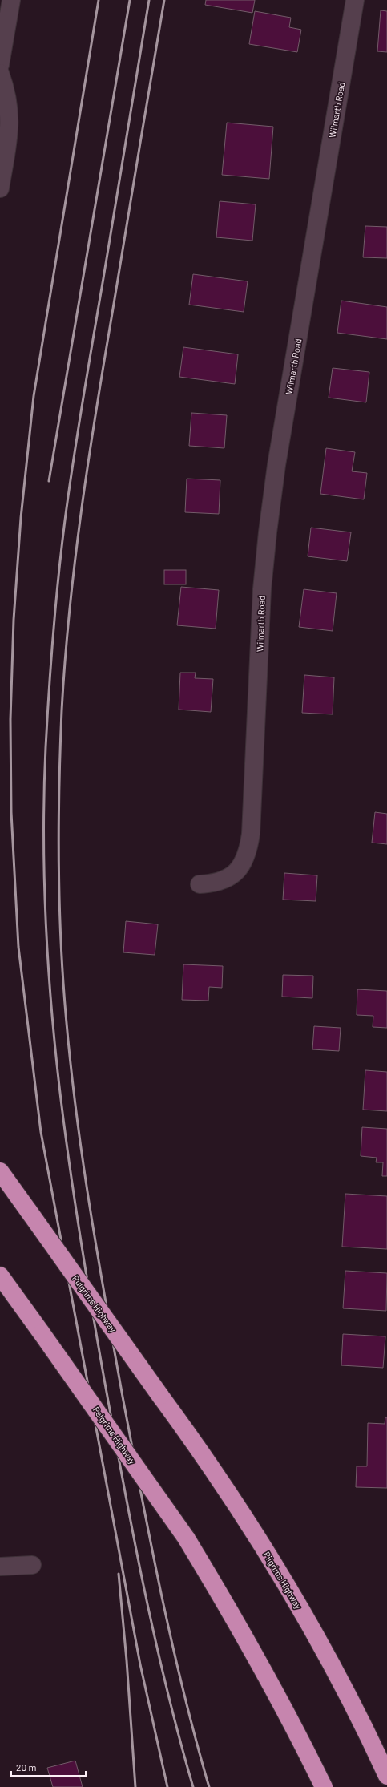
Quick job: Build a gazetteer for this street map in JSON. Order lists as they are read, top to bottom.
{
  "streets": {
    "highway": ["Pulgrims Highway", "Pelgrims Highway", "Pilgrims Highway"],
    "street": ["Wilmarth Road"]
  },
  "crossings": [
    ["Pulgrims Highway", "Pilgrims Highway"]
  ],
  "scale_bar": "20 m"
}
